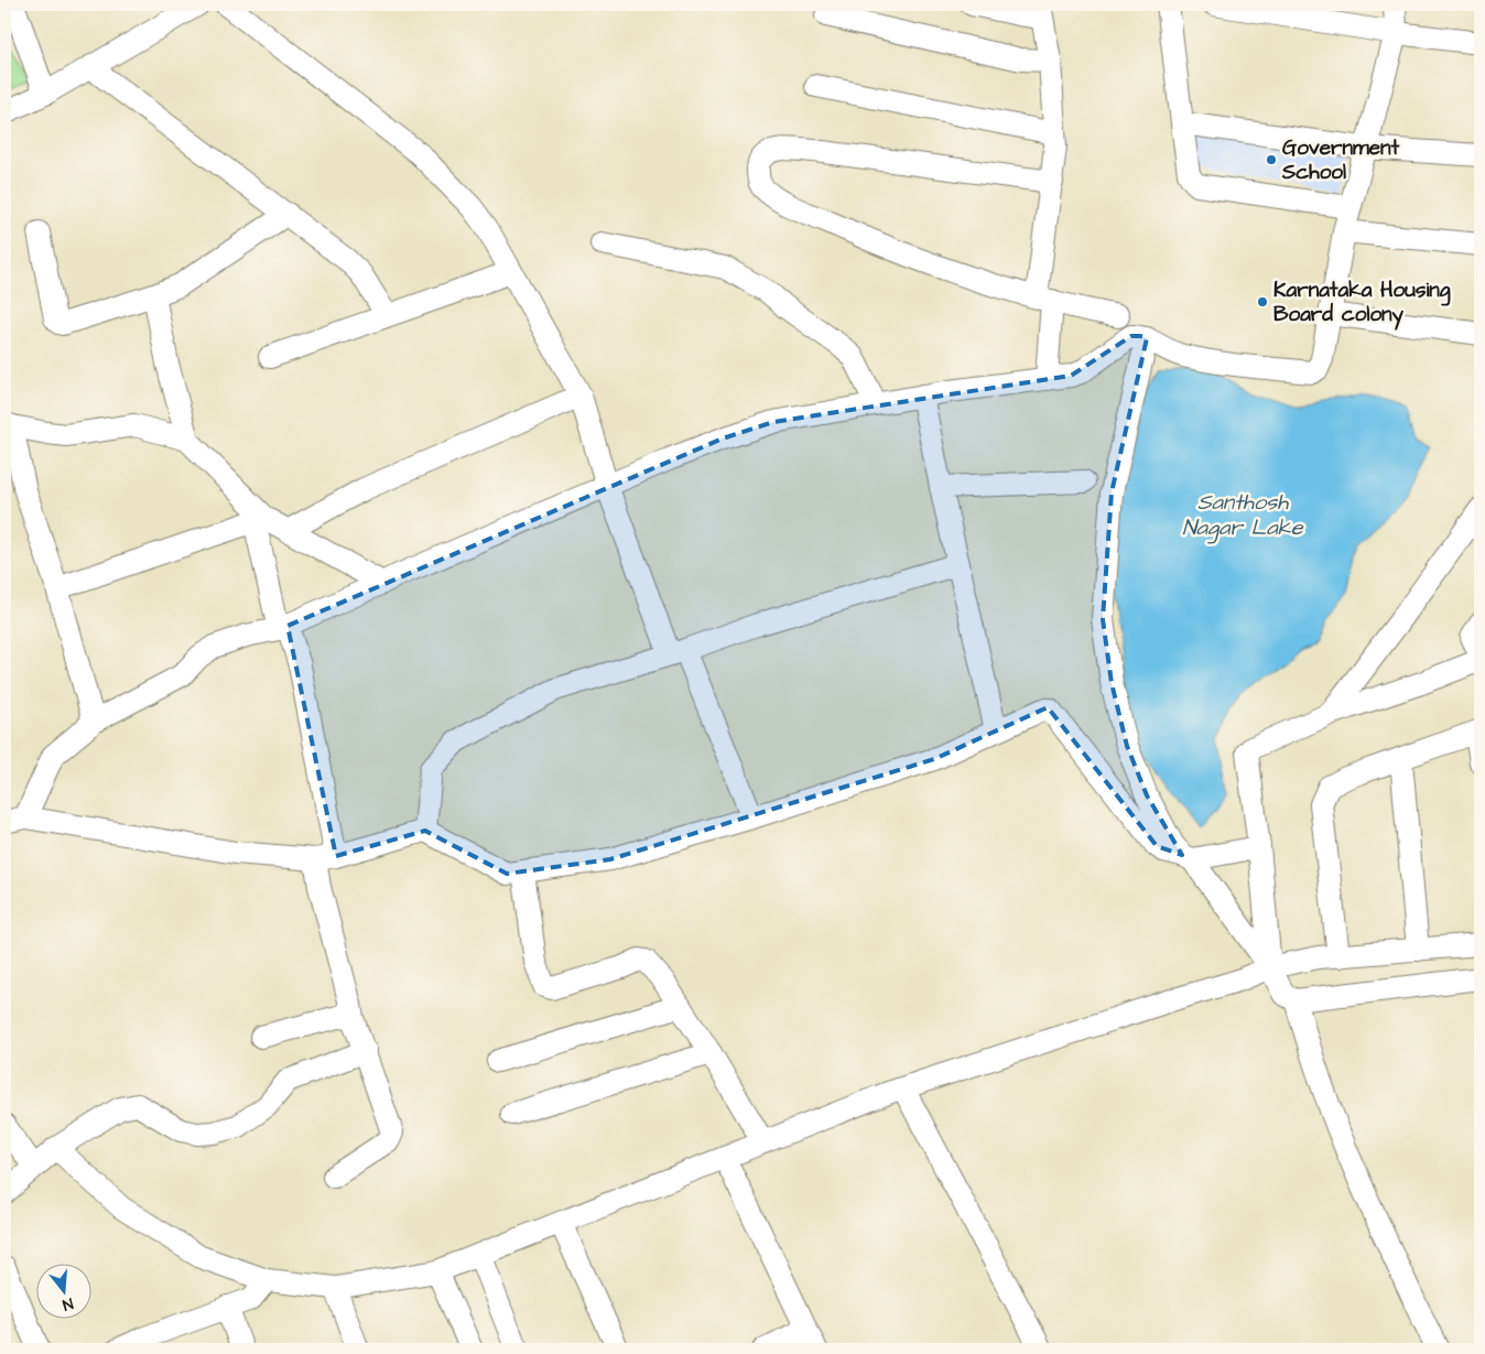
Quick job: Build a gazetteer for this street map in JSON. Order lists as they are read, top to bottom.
{
  "water": ["Santhosh Nagar Lake"],
  "places": ["Government School", "Karnataka Housing Board colony"],
  "north": "bottom"
}
